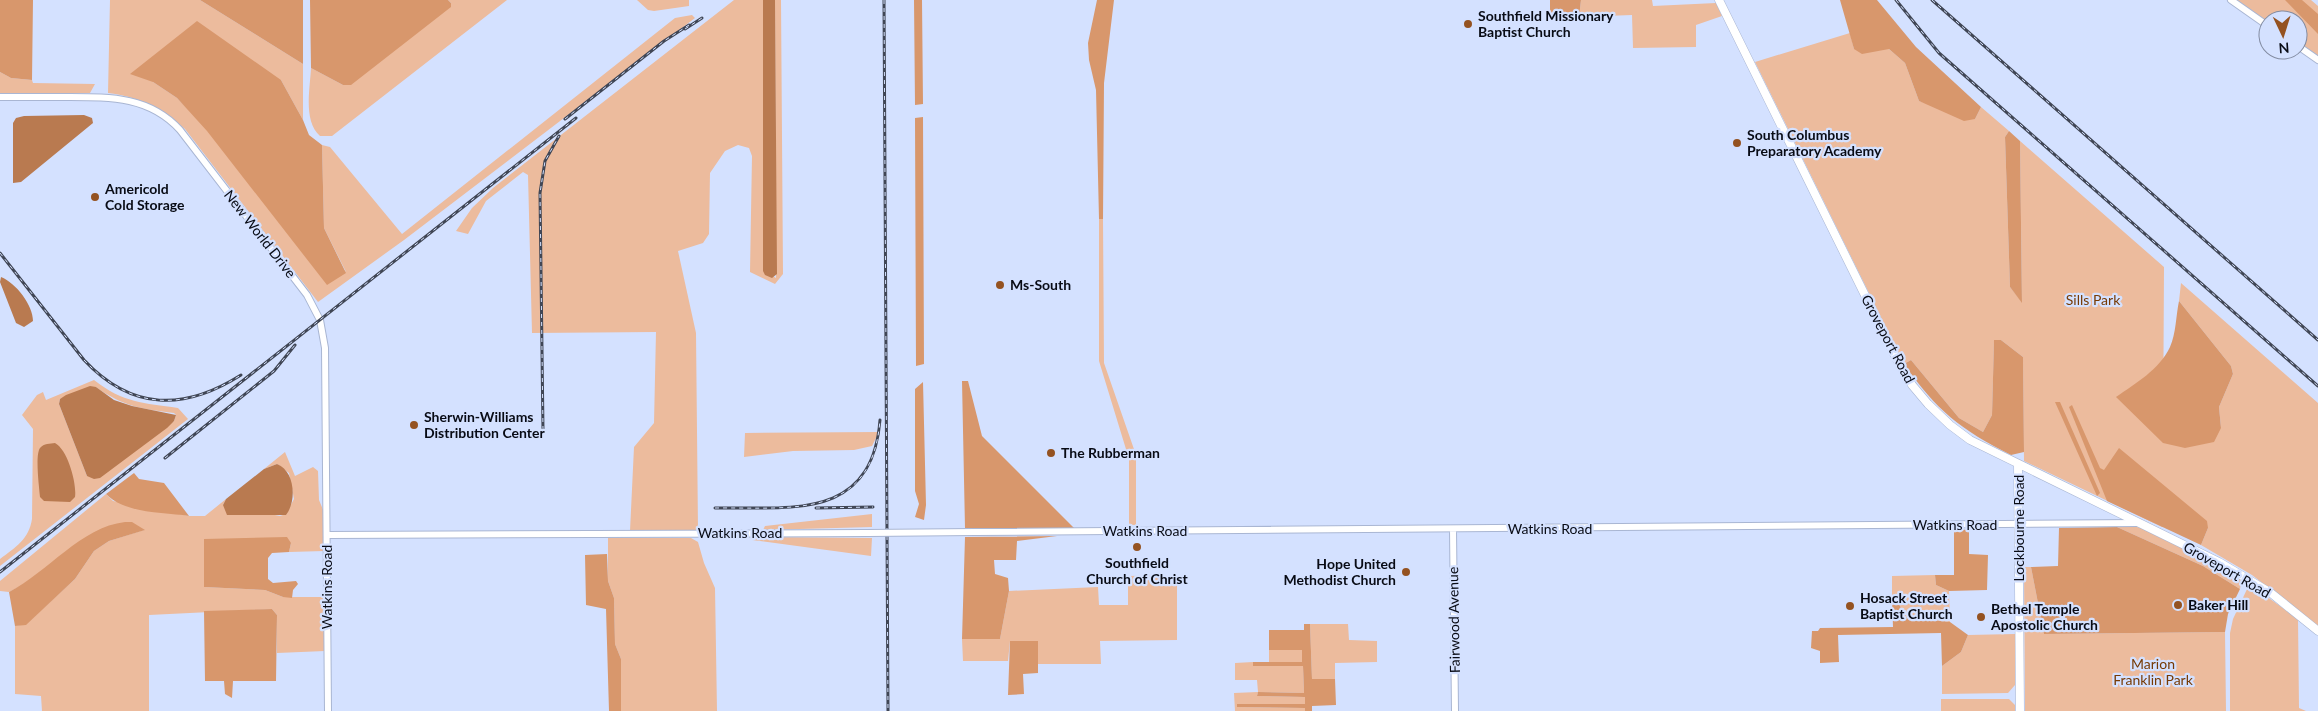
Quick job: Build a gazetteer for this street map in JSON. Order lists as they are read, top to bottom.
{
  "streets": {
    "main road": ["Groveport Road", "Lockbourne Road"],
    "street": ["New World Drive", "Watkins Road", "Fairwood Avenue"]
  },
  "crossings": [
    ["New World Drive", "Watkins Road"],
    ["Groveport Road", "Watkins Road"],
    ["Groveport Road", "Lockbourne Road"],
    ["Watkins Road", "Lockbourne Road"],
    ["Watkins Road", "Fairwood Avenue"]
  ],
  "parks": ["Sills Park", "Marion Franklin Park"],
  "places": [
    "Southfield Missionary Baptist Church",
    "South Columbus Preparatory Academy",
    "Americold Cold Storage",
    "Ms-South",
    "Sherwin-Williams Distribution Center",
    "The Rubberman",
    "Southfield Church of Christ",
    "Hope United Methodist Church",
    "Baker Hill",
    "Hosack Street Baptist Church",
    "Bethel Temple Apostolic Church"
  ],
  "north": "bottom"
}
